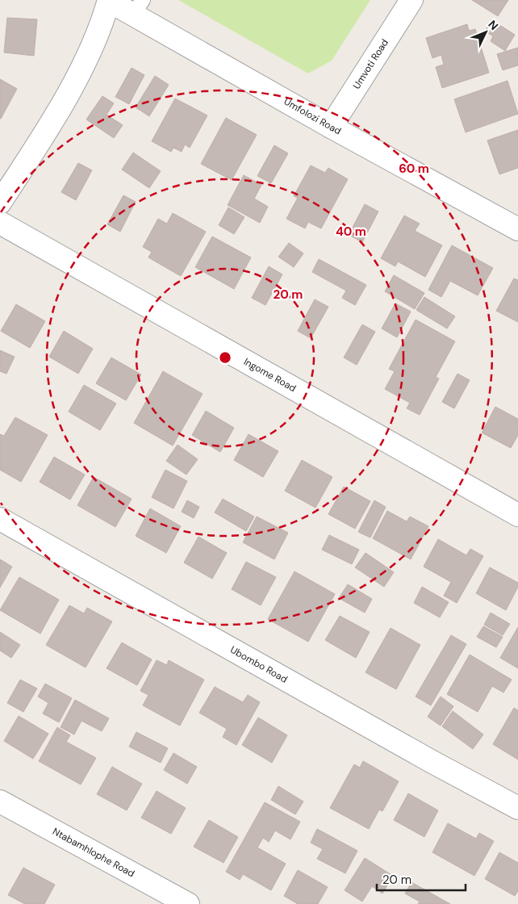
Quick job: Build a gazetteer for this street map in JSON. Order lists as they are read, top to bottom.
{
  "streets": {
    "street": [
      "Umvoti Road",
      "Umfolozi Road",
      "Ingome Road",
      "Ubombo Road",
      "Ntabamhlophe Road"
    ]
  },
  "crossings": [
    ["Umvoti Road", "Umfolozi Road"]
  ],
  "scale_bar": "20 m",
  "north": "top right",
  "rings": ["60 m", "40 m", "20 m"]
}
